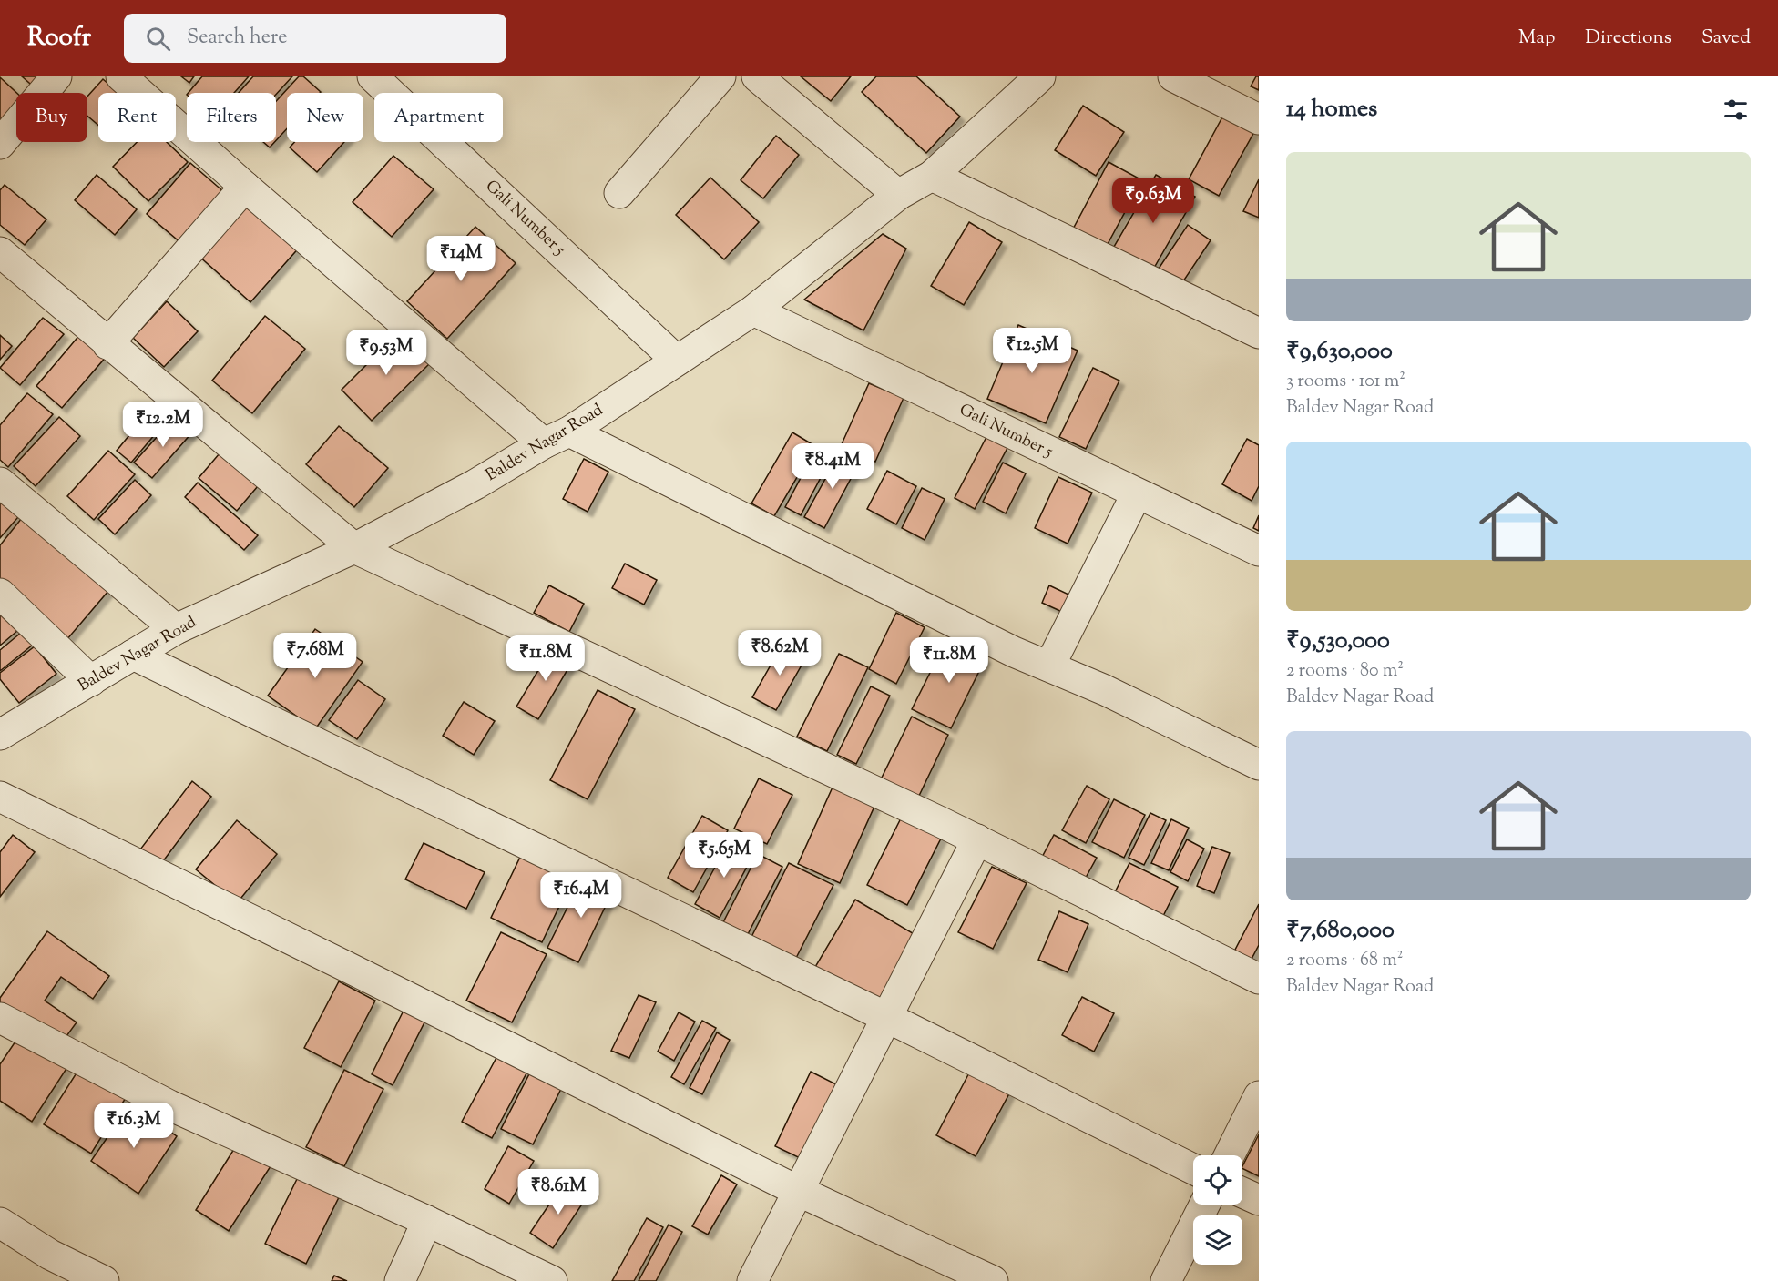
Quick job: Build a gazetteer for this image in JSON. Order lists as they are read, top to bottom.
{
  "streets": {
    "street": ["Gali Number 5", "Baldev Nagar Road"]
  },
  "crossings": [
    ["Gali Number 5", "Baldev Nagar Road"]
  ],
  "page": {
    "header": "Roofr",
    "search": "Search here",
    "nav": ["Map", "Directions", "Saved"],
    "heading": "14 homes",
    "chip": [
      "Buy",
      "Rent",
      "Filters",
      "New",
      "Apartment"
    ],
    "list": [
      {
        "name": "₹9,630,000",
        "note": "3 rooms · 101 m² · Baldev Nagar Road"
      },
      {
        "name": "₹9,530,000",
        "note": "2 rooms · 80 m² · Baldev Nagar Road"
      },
      {
        "name": "₹7,680,000",
        "note": "2 rooms · 68 m² · Baldev Nagar Road"
      }
    ],
    "price": [
      "₹9.63M",
      "₹14M",
      "₹12.5M",
      "₹9.53M",
      "₹12.2M",
      "₹8.41M",
      "₹8.62M",
      "₹7.68M",
      "₹11.8M",
      "₹11.8M",
      "₹5.65M",
      "₹16.4M",
      "₹16.3M",
      "₹8.61M"
    ]
  }
}
